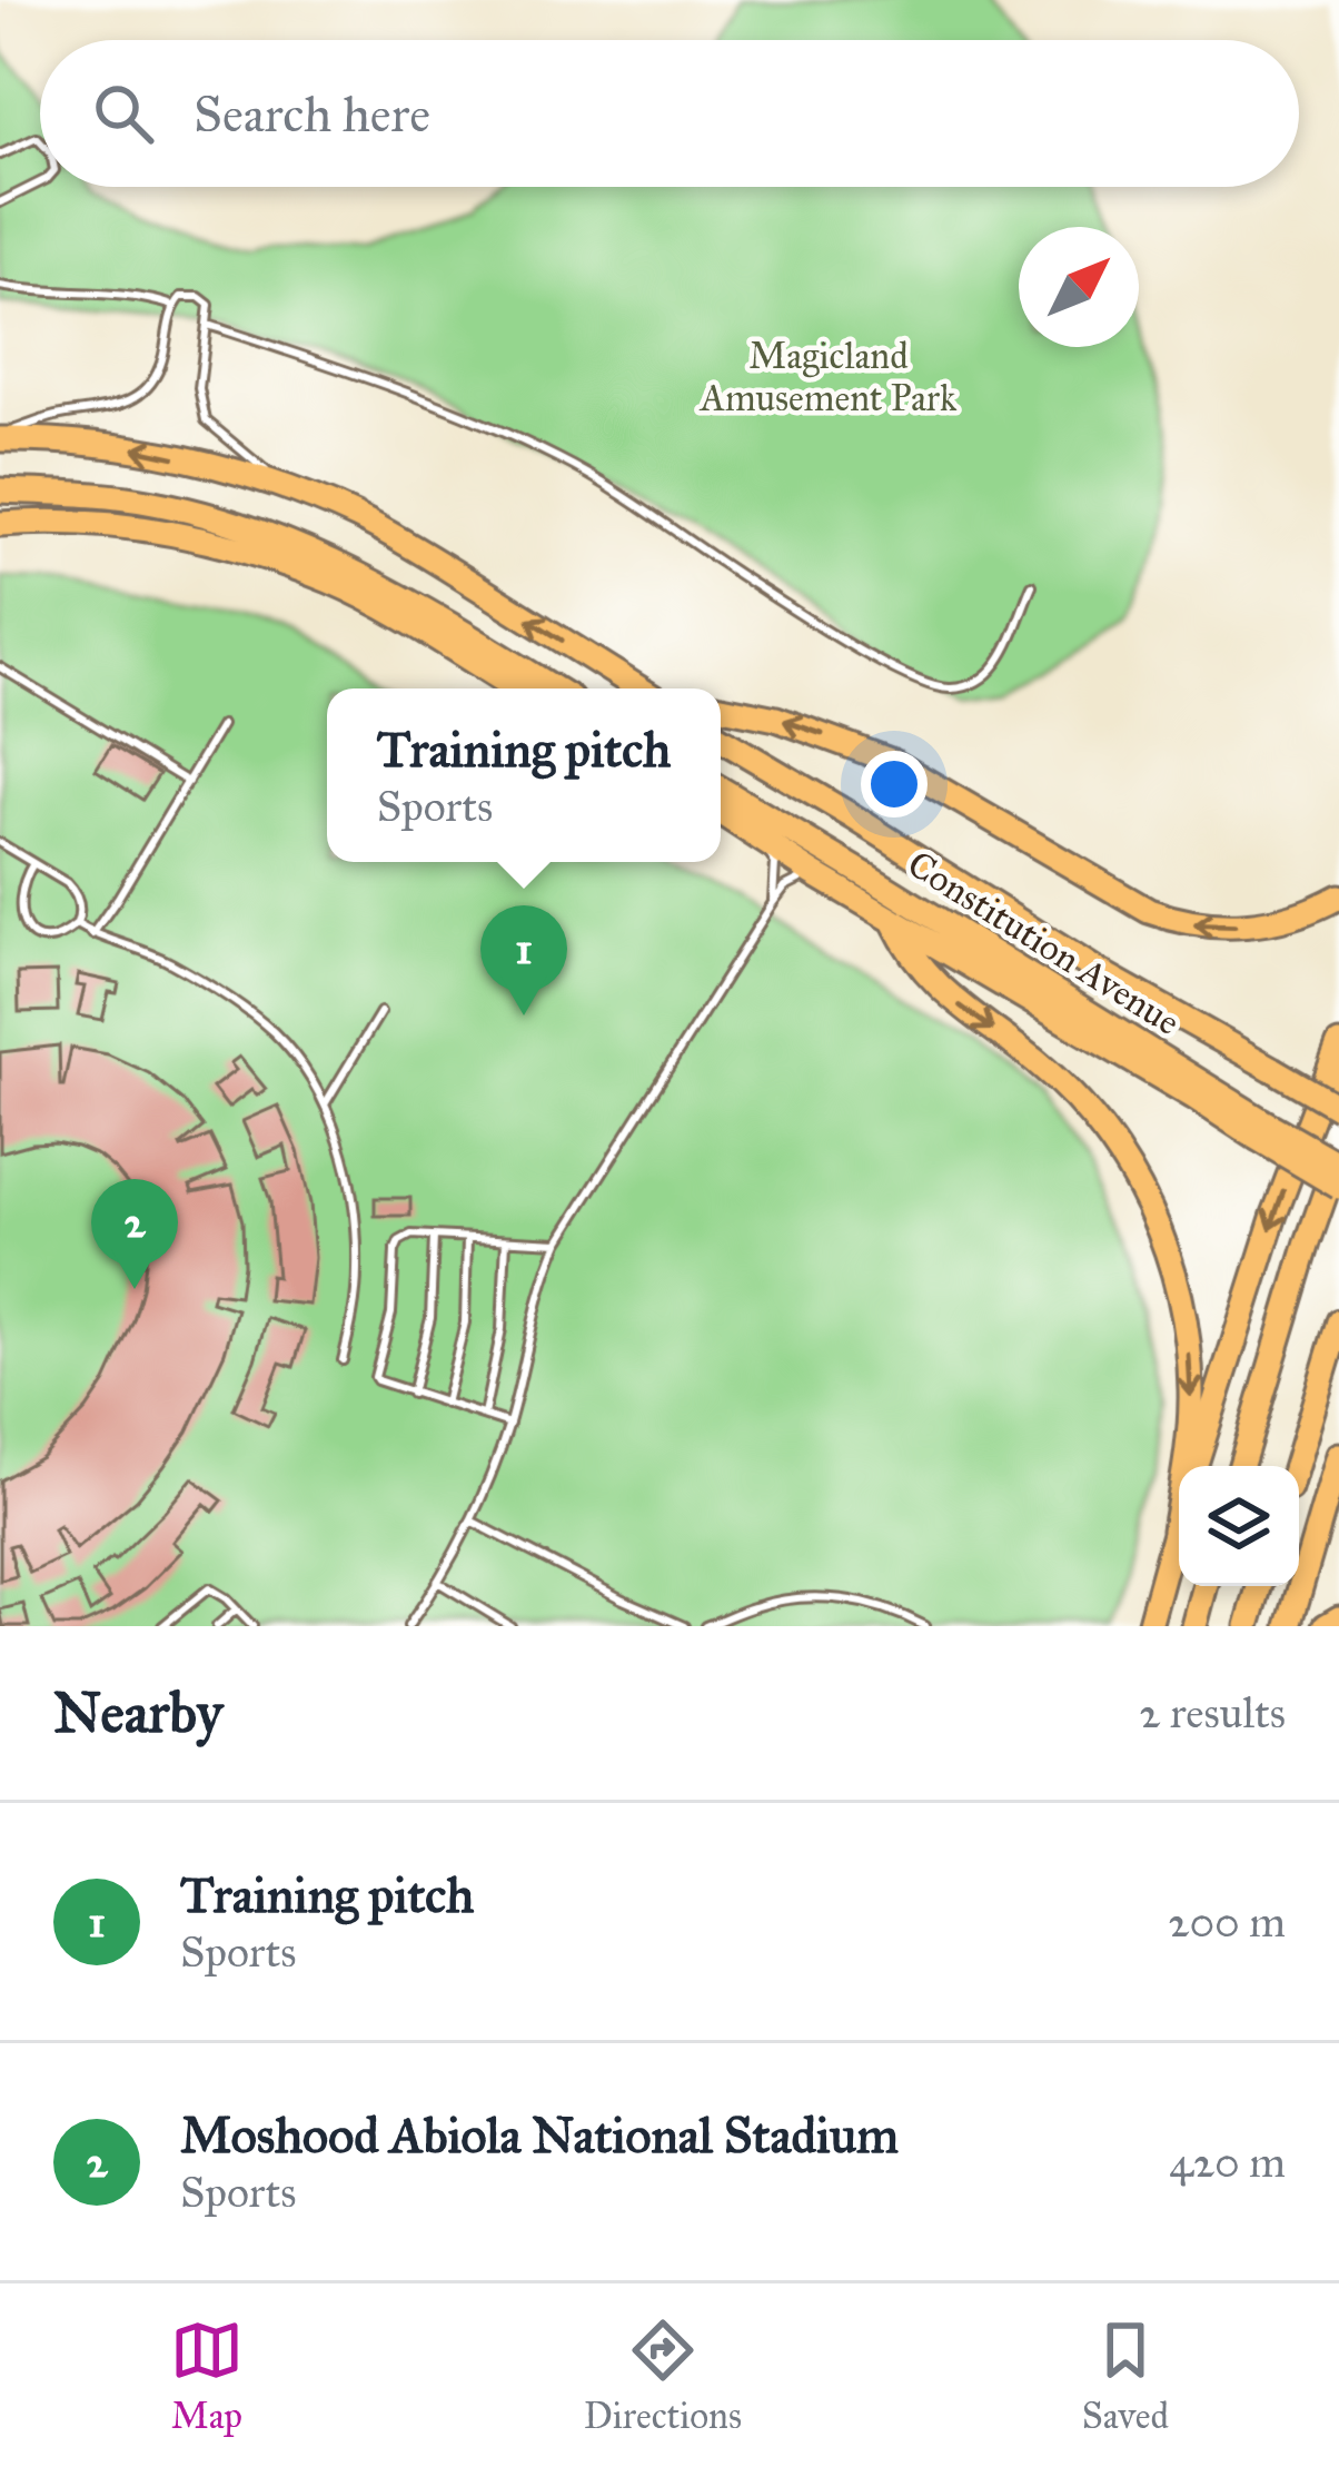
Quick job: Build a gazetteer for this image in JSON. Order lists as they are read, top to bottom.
{
  "streets": {
    "highway": ["Constitution Avenue"]
  },
  "parks": ["Magicland Amusement Park"],
  "north": "top right",
  "page": {
    "search": "Search here",
    "popup": ["Training pitch", "Sports"],
    "pins": ["1", "2"],
    "heading": ["Nearby", "2 results"],
    "list": [
      {
        "mark": "1",
        "name": "Training pitch",
        "note": "Sports",
        "value": "200 m"
      },
      {
        "mark": "2",
        "name": "Moshood Abiola National Stadium",
        "note": "Sports",
        "value": "420 m"
      }
    ],
    "nav": ["Map", "Directions", "Saved"]
  }
}
